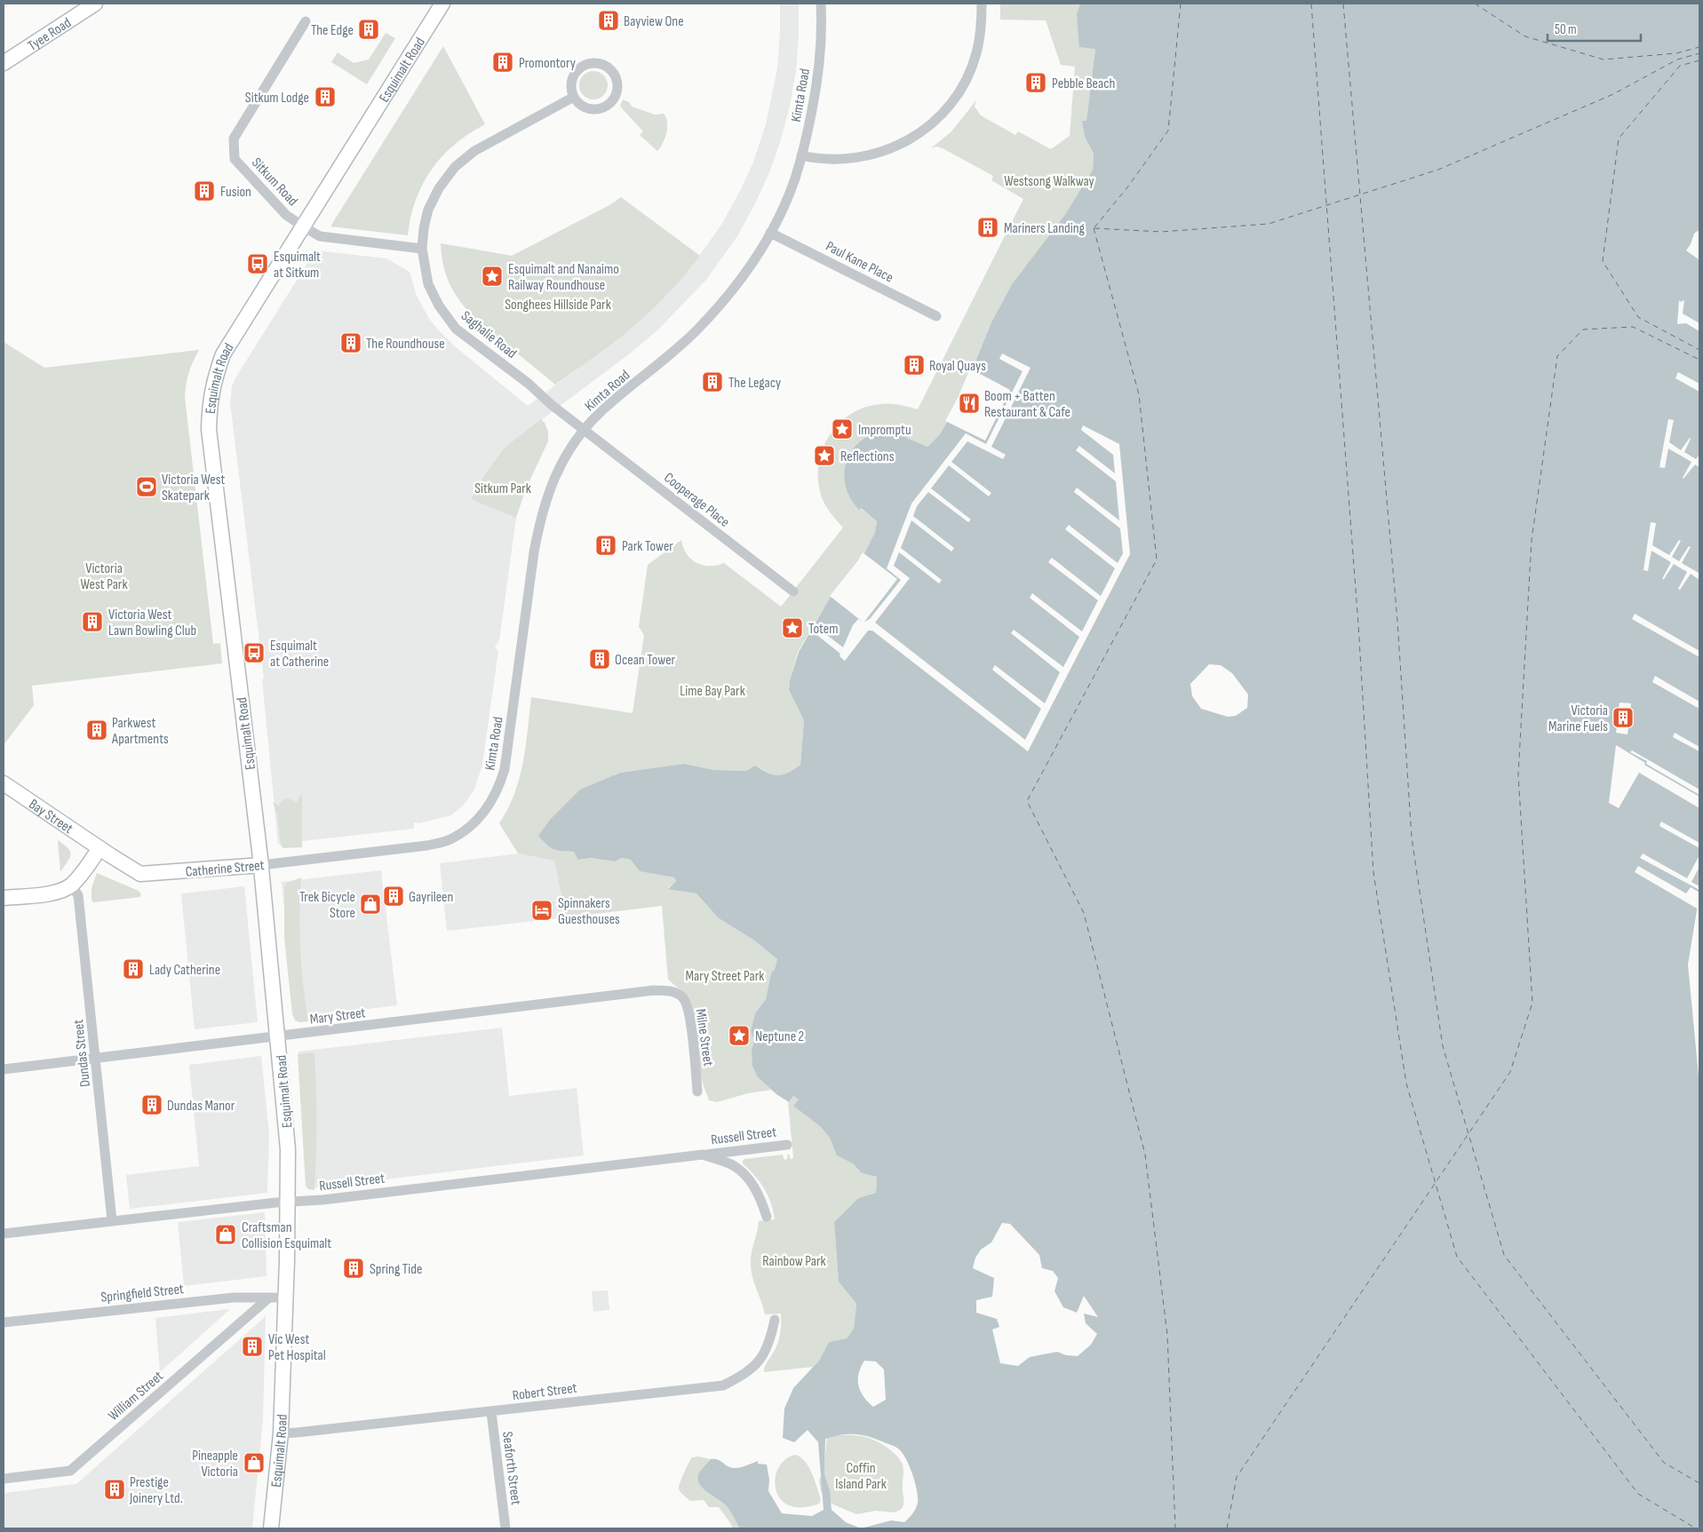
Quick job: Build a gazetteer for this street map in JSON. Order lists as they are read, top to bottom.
{
  "streets": {
    "main road": [
      "Tyee Road",
      "Esquimalt Road",
      "Bay Street",
      "Catherine Street"
    ],
    "street": [
      "Kimta Road",
      "Sitkum Road",
      "Paul Kane Place",
      "Saghalie Road",
      "Cooperage Place",
      "Mary Street",
      "Milne Street",
      "Dundas Street",
      "Russell Street",
      "Springfield Street",
      "Robert Street",
      "William Street",
      "Seaforth Street"
    ]
  },
  "crossings": [
    ["Esquimalt Road", "Sitkum Road"],
    ["Esquimalt Road", "Catherine Street"],
    ["Esquimalt Road", "Mary Street"],
    ["Esquimalt Road", "Russell Street"],
    ["Esquimalt Road", "Springfield Street"],
    ["Esquimalt Road", "Robert Street"],
    ["Kimta Road", "Paul Kane Place"],
    ["Kimta Road", "Saghalie Road"],
    ["Kimta Road", "Cooperage Place"],
    ["Kimta Road", "Catherine Street"],
    ["Sitkum Road", "Saghalie Road"],
    ["Saghalie Road", "Cooperage Place"],
    ["Bay Street", "Catherine Street"],
    ["Mary Street", "Milne Street"],
    ["Mary Street", "Dundas Street"],
    ["Dundas Street", "Russell Street"],
    ["Springfield Street", "William Street"],
    ["Robert Street", "Seaforth Street"]
  ],
  "parks": [
    "Westsong Walkway",
    "Songhees Hillside Park",
    "Sitkum Park",
    "Victoria West Park",
    "Lime Bay Park",
    "Mary Street Park",
    "Rainbow Park",
    "Coffin Island Park"
  ],
  "places": {
    "building": [
      "Bayview One",
      "The Edge",
      "Promontory",
      "Pebble Beach",
      "Sitkum Lodge",
      "Fusion",
      "Mariners Landing",
      "The Roundhouse",
      "Royal Quays",
      "The Legacy",
      "Park Tower",
      "Victoria West Lawn Bowling Club",
      "Ocean Tower",
      "Victoria Marine Fuels",
      "Parkwest Apartments",
      "Gayrileen",
      "Lady Catherine",
      "Dundas Manor",
      "Spring Tide",
      "Vic West Pet Hospital",
      "Prestige Joinery Ltd."
    ],
    "bus stop": ["Esquimalt at Sitkum", "Esquimalt at Catherine"],
    "place": [
      "Esquimalt and Nanaimo Railway Roundhouse",
      "Impromptu",
      "Reflections",
      "Totem",
      "Neptune 2"
    ],
    "restaurant": ["Boom + Batten Restaurant & Cafe"],
    "sports": ["Victoria West Skatepark"],
    "shop": ["Trek Bicycle Store", "Craftsman Collision Esquimalt", "Pineapple Victoria"],
    "hotel": ["Spinnakers Guesthouses"]
  },
  "scale_bar": "50 m"
}
